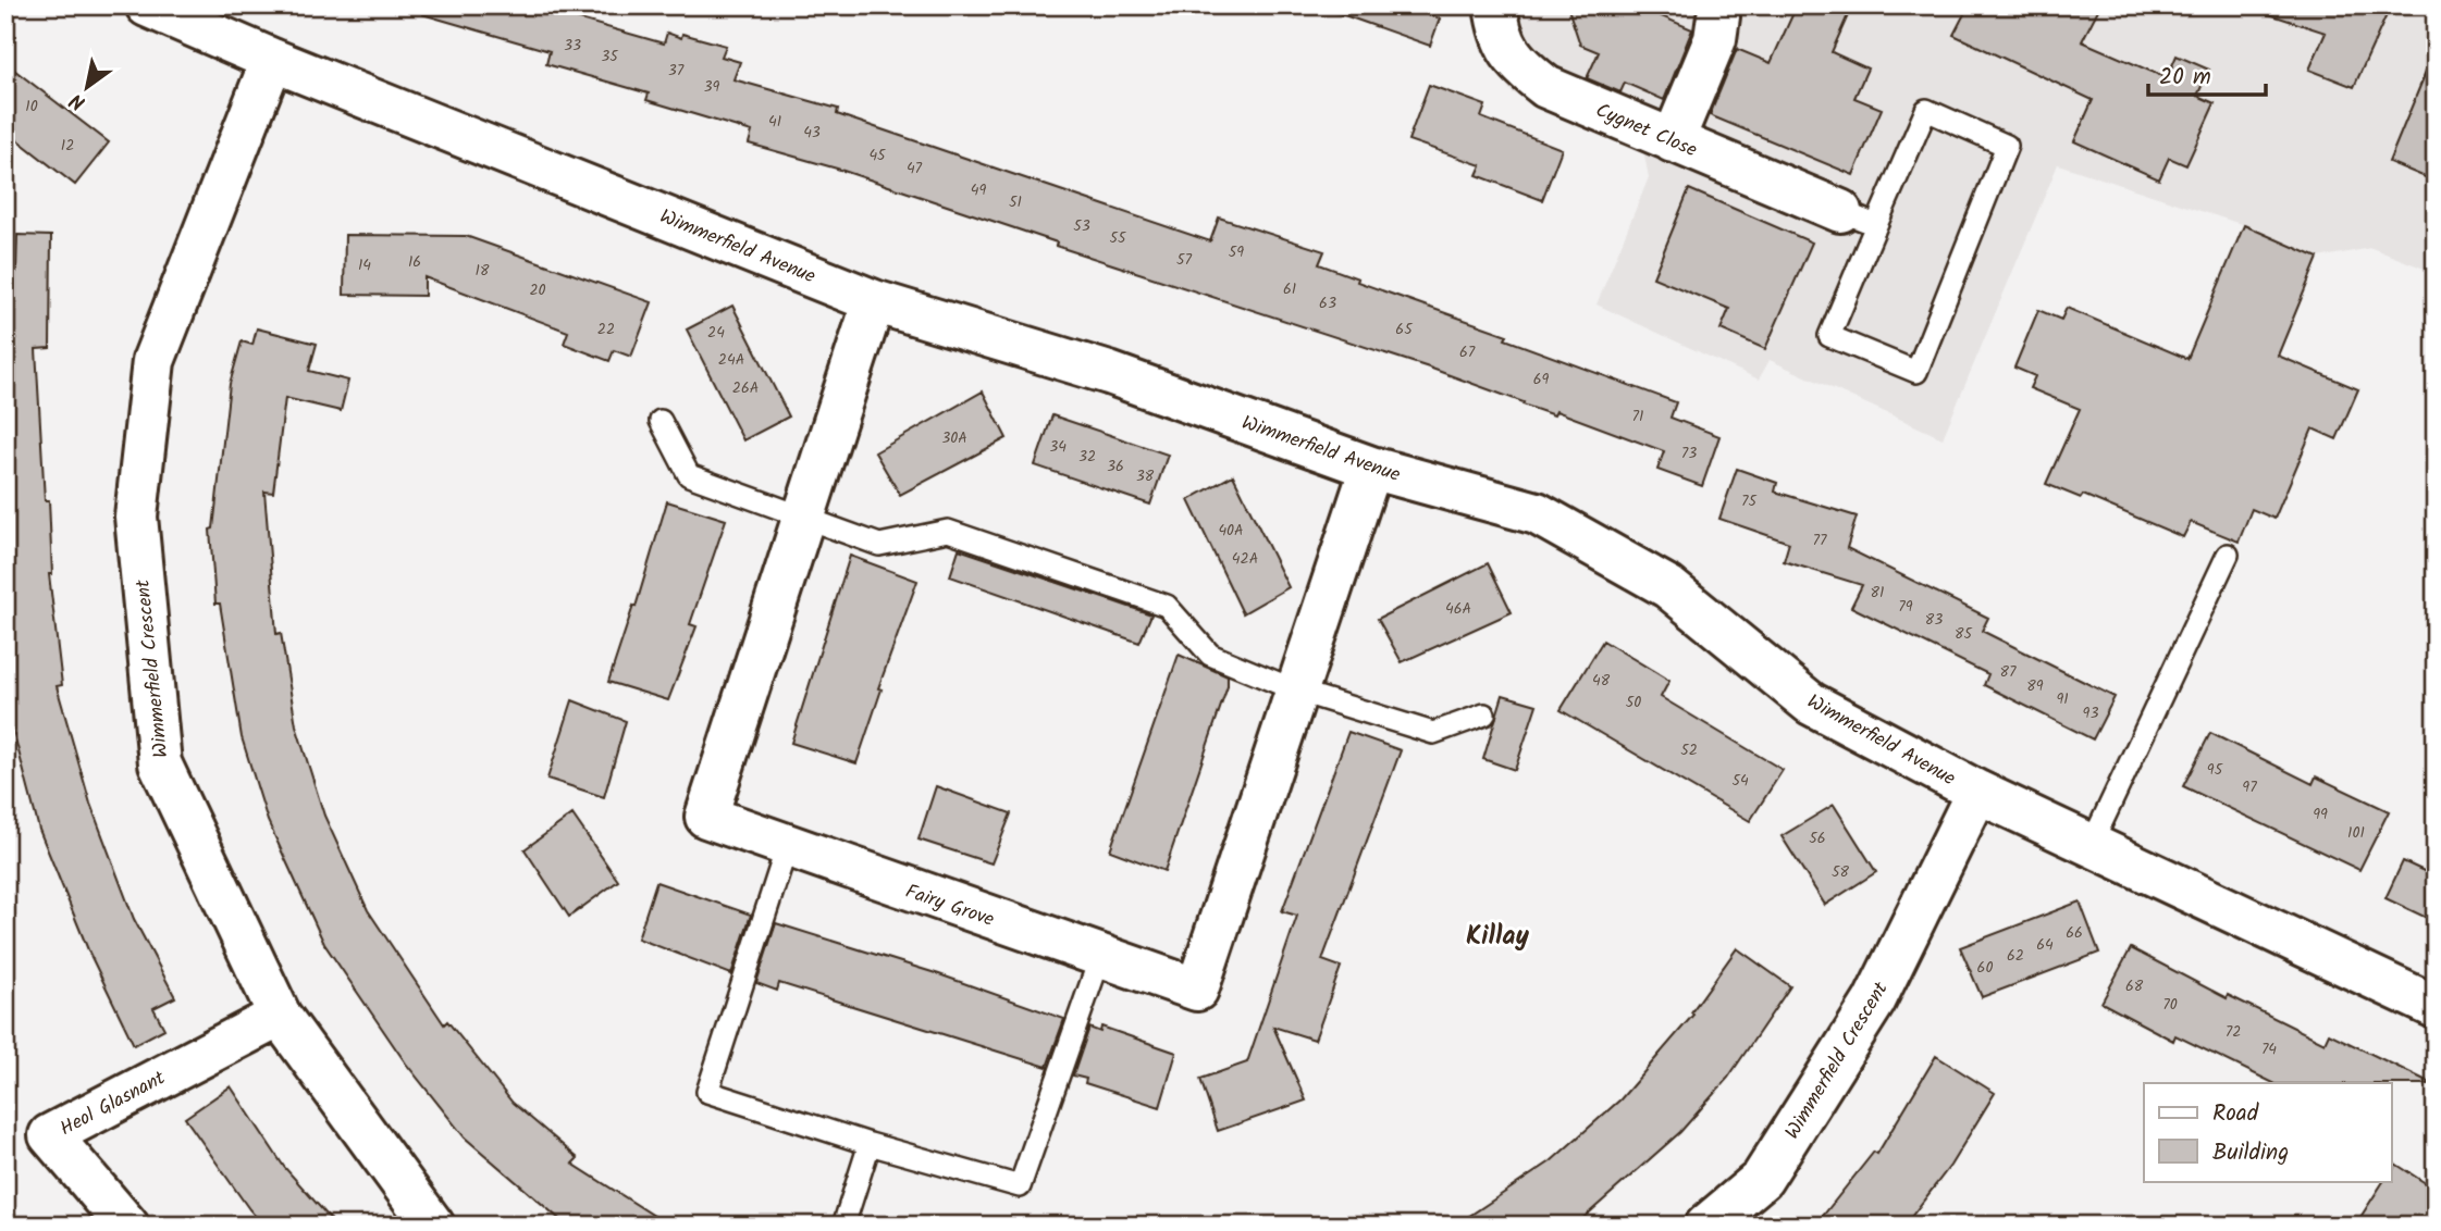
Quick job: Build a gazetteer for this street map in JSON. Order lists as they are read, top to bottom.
{
  "streets": {
    "street": [
      "Cygnet Close",
      "Wimmerfield Avenue",
      "Wimmerfield Crescent",
      "Fairy Grove",
      "Heol Glasnant"
    ]
  },
  "crossings": [
    ["Wimmerfield Avenue", "Wimmerfield Crescent"],
    ["Wimmerfield Avenue", "Fairy Grove"],
    ["Wimmerfield Crescent", "Heol Glasnant"]
  ],
  "districts": ["Killay"],
  "house_numbers": [
    "33",
    "35",
    "37",
    "39",
    "10",
    "41",
    "43",
    "12",
    "45",
    "47",
    "49",
    "51",
    "53",
    "55",
    "59",
    "57",
    "16",
    "14",
    "18",
    "61",
    "20",
    "63",
    "22",
    "65",
    "24",
    "67",
    "24A",
    "69",
    "26A",
    "71",
    "30A",
    "34",
    "73",
    "32",
    "36",
    "38",
    "75",
    "40A",
    "77",
    "42A",
    "81",
    "79",
    "46A",
    "83",
    "85",
    "87",
    "48",
    "89",
    "91",
    "50",
    "93",
    "52",
    "95",
    "54",
    "97",
    "99",
    "101",
    "56",
    "58",
    "66",
    "64",
    "62",
    "60",
    "68",
    "70",
    "72",
    "74"
  ],
  "legend": ["Road", "Building"],
  "scale_bar": "20 m",
  "north": "bottom left"
}
